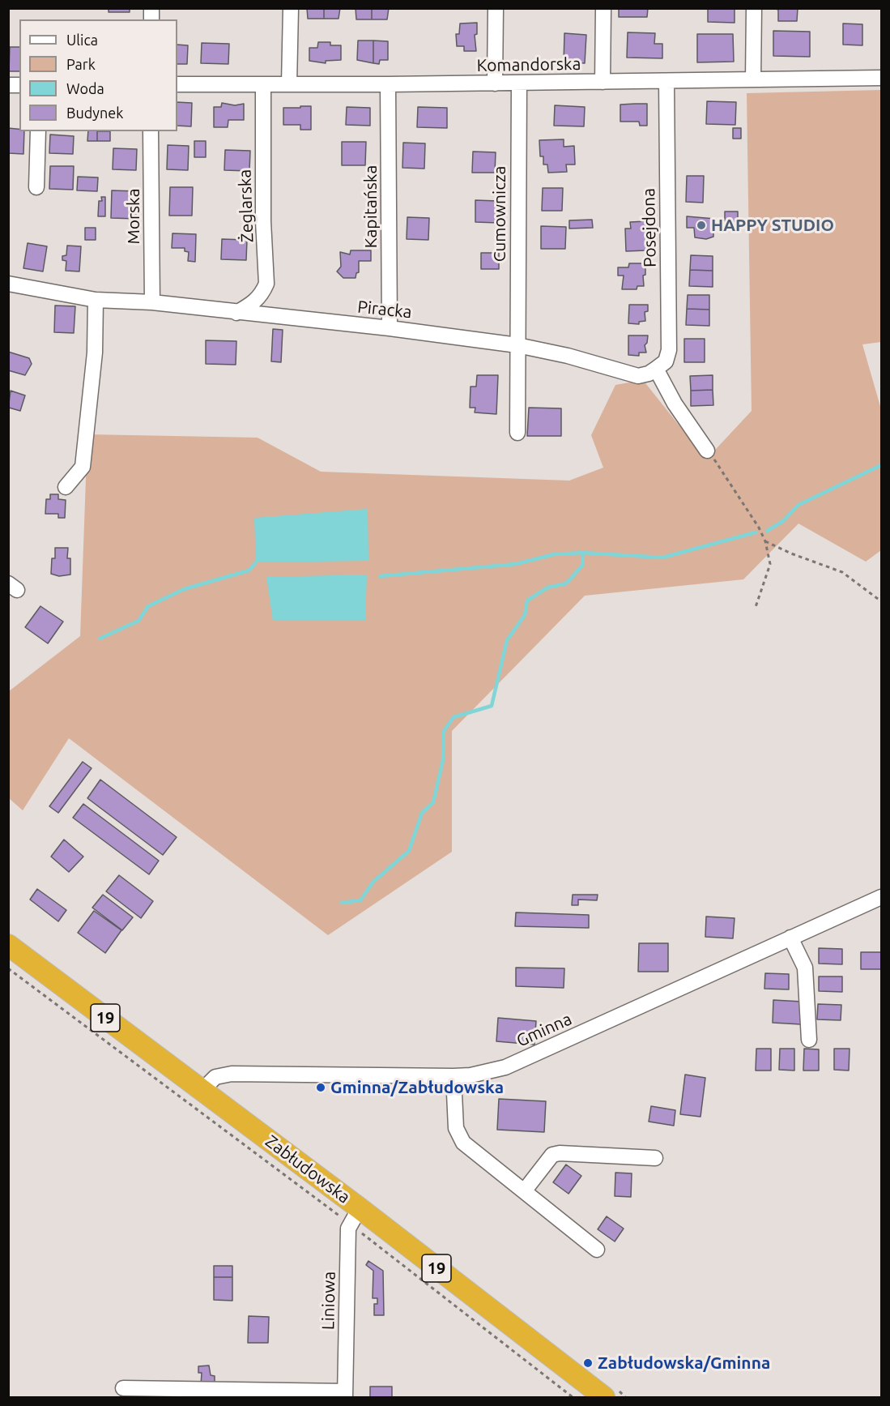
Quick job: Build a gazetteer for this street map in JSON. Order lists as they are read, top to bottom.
{
  "streets": {
    "highway": ["19", "Zabłudowska"],
    "street": [
      "Komandorska",
      "Żeglarska",
      "Kapitańska",
      "Cumownicza",
      "Morska",
      "Posejdona",
      "Piracka",
      "Gminna",
      "Liniowa"
    ]
  },
  "crossings": [
    ["Komandorska", "Żeglarska"],
    ["Komandorska", "Kapitańska"],
    ["Komandorska", "Cumownicza"],
    ["Komandorska", "Posejdona"],
    ["Żeglarska", "Piracka"],
    ["Kapitańska", "Piracka"],
    ["Cumownicza", "Piracka"],
    ["Morska", "Piracka"],
    ["Posejdona", "Piracka"],
    ["Gminna", "Zabłudowska"],
    ["Zabłudowska", "Liniowa"]
  ],
  "places": ["HAPPY STUDIO", "Gminna/Zabłudowska", "Zabłudowska/Gminna"],
  "legend": [
    "Ulica",
    "Park",
    "Woda",
    "Budynek"
  ]
}
